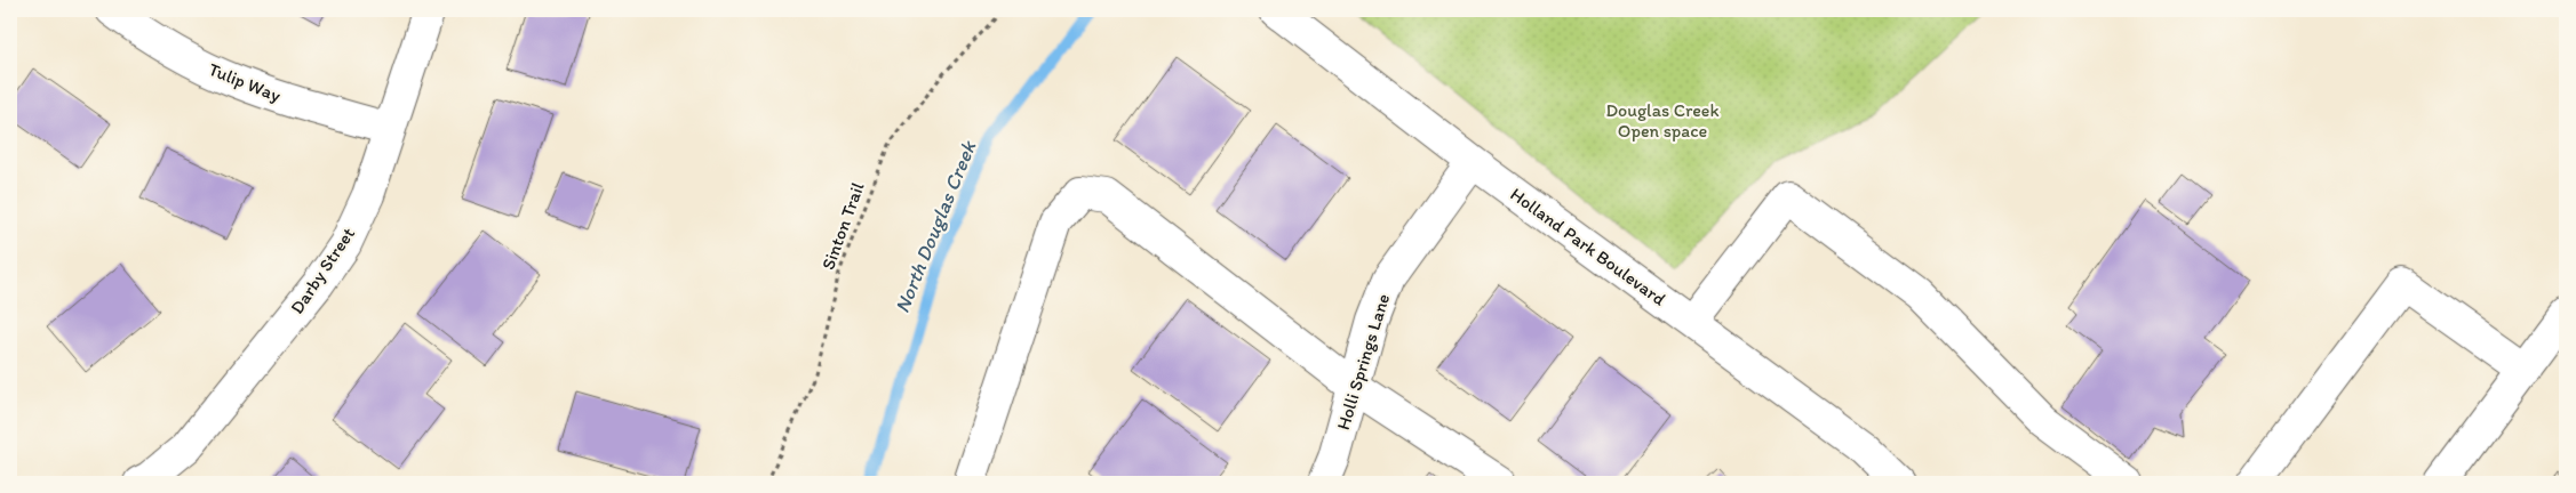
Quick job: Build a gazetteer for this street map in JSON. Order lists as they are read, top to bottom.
{
  "streets": {
    "street": [
      "Tulip Way",
      "Holland Park Boulevard",
      "Darby Street",
      "Holli Springs Lane"
    ],
    "path": ["Sinton Trail"]
  },
  "crossings": [
    ["Tulip Way", "Darby Street"],
    ["Holland Park Boulevard", "Holli Springs Lane"]
  ],
  "water": ["North Douglas Creek"],
  "parks": ["Douglas Creek Open space"]
}
